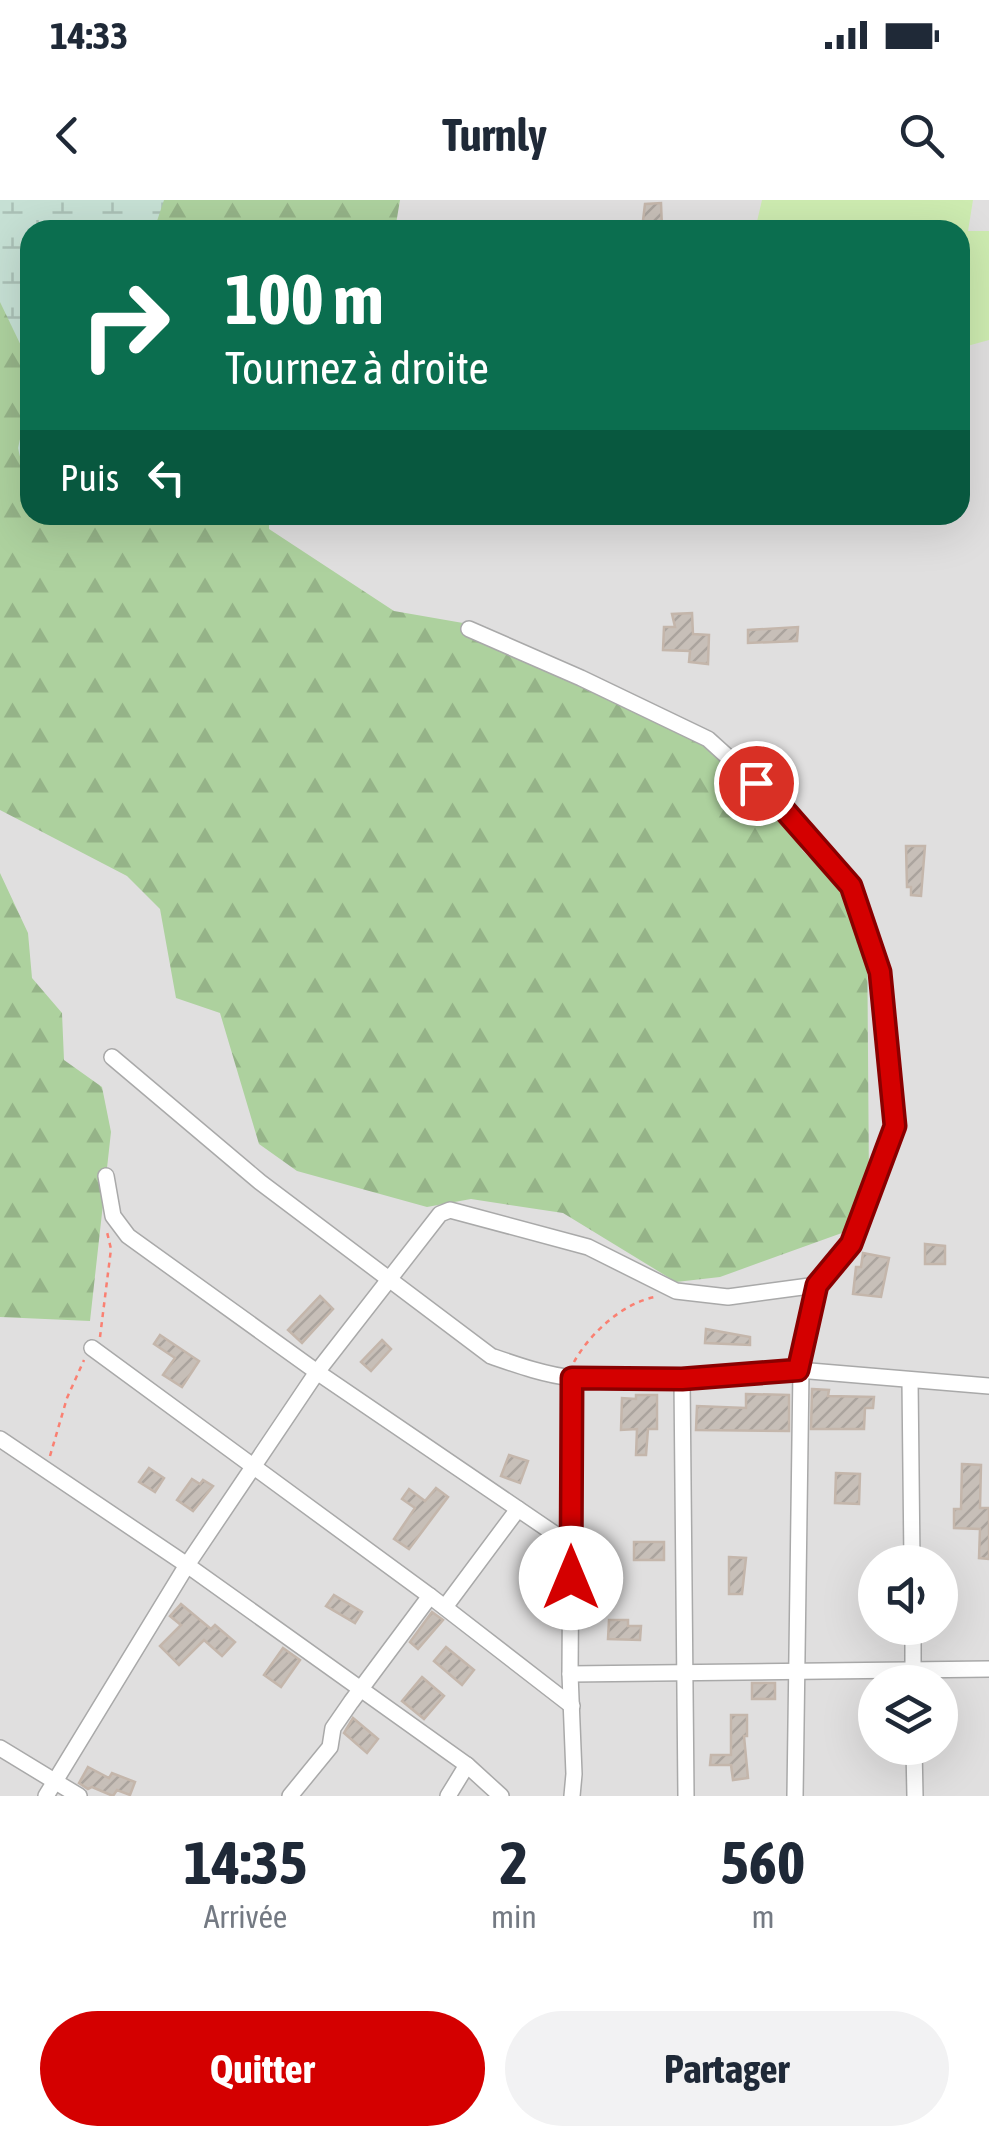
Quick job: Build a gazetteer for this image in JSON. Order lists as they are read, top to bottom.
{
  "page": {
    "status": "14:33",
    "header": "Turnly",
    "turn": ["100 m", "Tournez à droite"],
    "then": "Puis",
    "eta": [
      "14:35",
      "Arrivée",
      "2",
      "min",
      "560",
      "m"
    ],
    "buttons": ["Quitter", "Partager"]
  }
}
